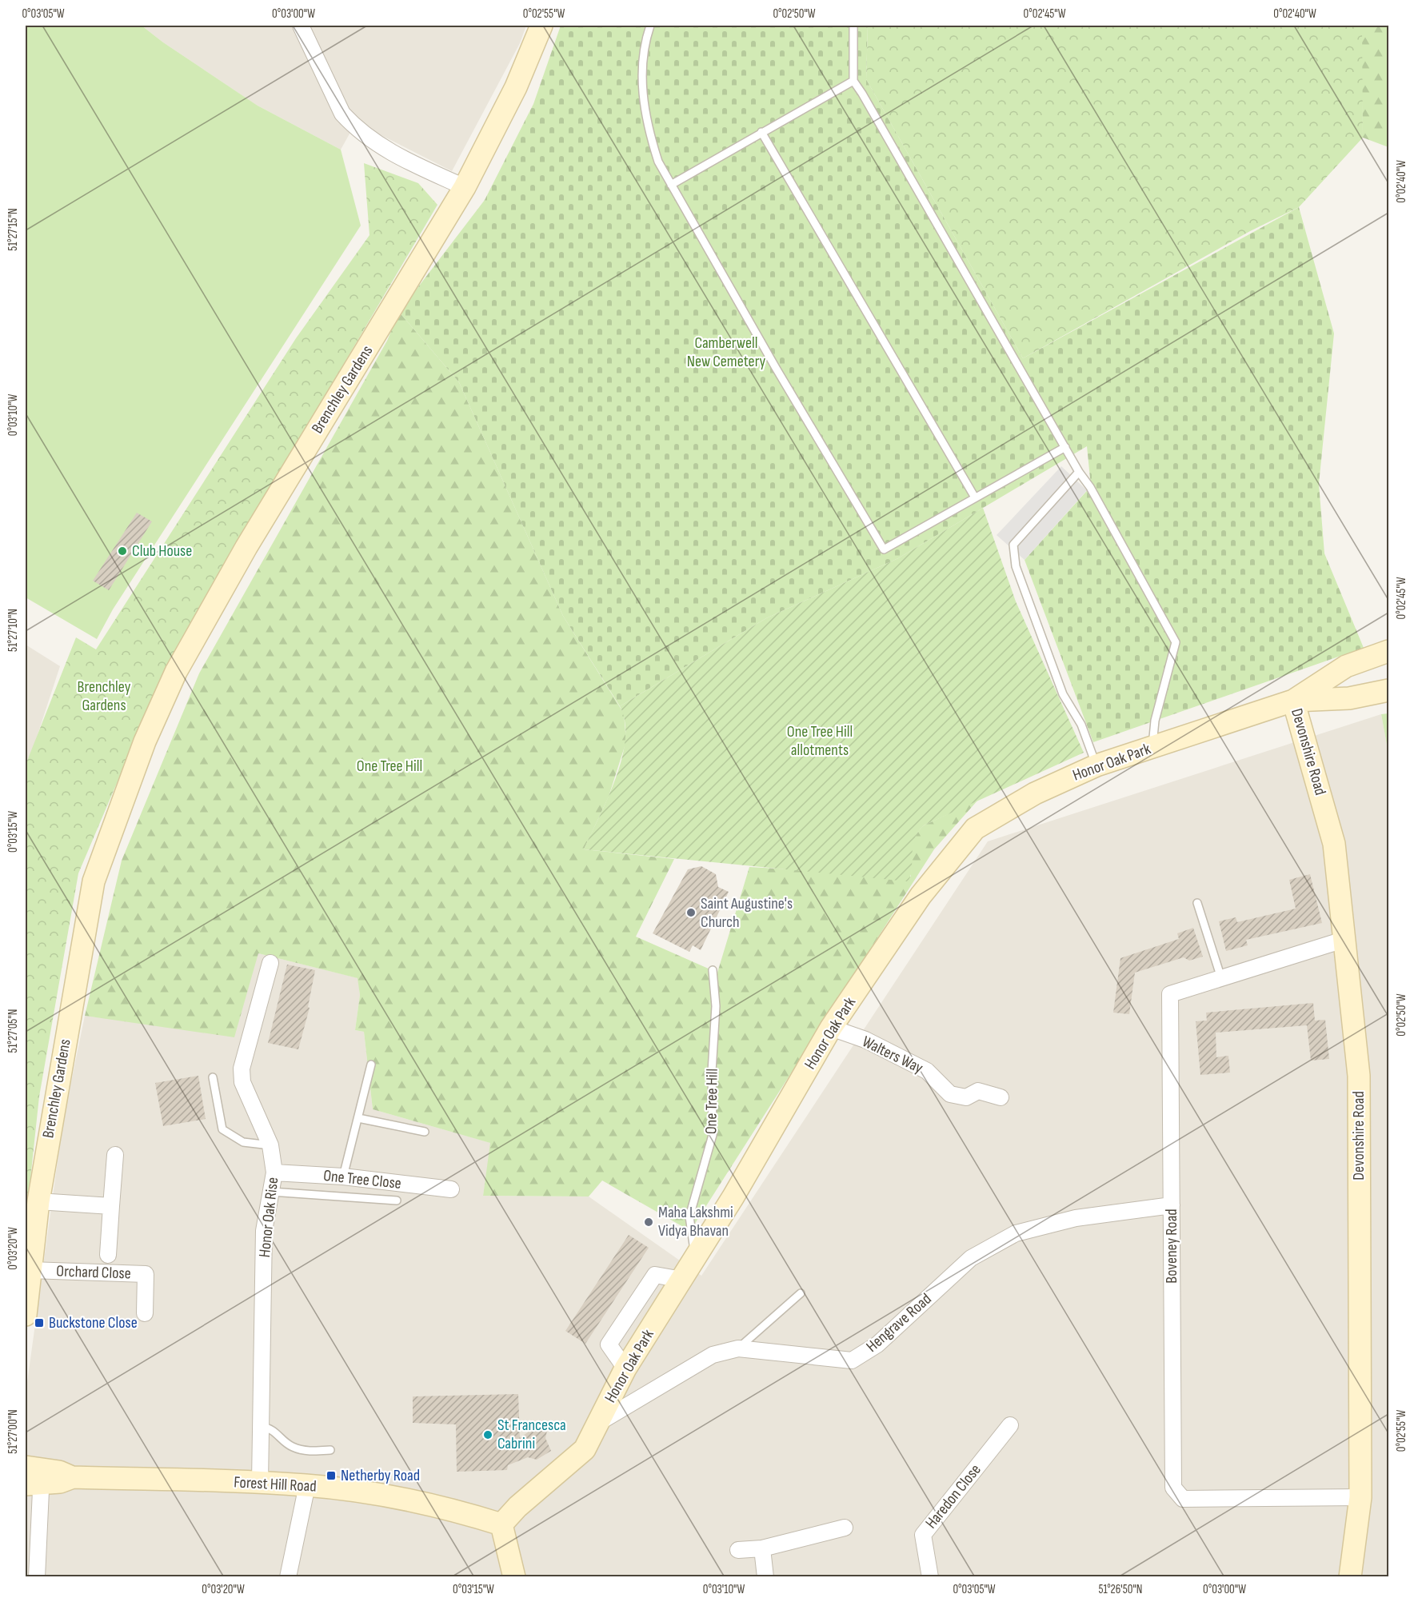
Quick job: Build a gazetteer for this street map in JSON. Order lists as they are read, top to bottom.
{
  "streets": {
    "street": [
      "Brenchley Gardens",
      "Devonshire Road",
      "Honor Oak Park",
      "Walters Way",
      "One Tree Close",
      "Honor Oak Rise",
      "Boveney Road",
      "Orchard Close",
      "Hengrave Road",
      "Forest Hill Road",
      "Haredon Close"
    ],
    "lane": ["One Tree Hill"]
  },
  "crossings": [
    ["Brenchley Gardens", "Orchard Close"],
    ["Devonshire Road", "Honor Oak Park"],
    ["Devonshire Road", "Boveney Road"],
    ["Honor Oak Park", "Walters Way"],
    ["Honor Oak Park", "One Tree Hill"],
    ["Honor Oak Park", "Hengrave Road"],
    ["Honor Oak Park", "Forest Hill Road"],
    ["One Tree Close", "Honor Oak Rise"],
    ["Honor Oak Rise", "Forest Hill Road"],
    ["Boveney Road", "Hengrave Road"]
  ],
  "parks": [
    "Camberwell New Cemetery",
    "Brenchley Gardens",
    "One Tree Hill allotments",
    "One Tree Hill"
  ],
  "places": {
    "other": [
      "Club House",
      "Saint Augustine's Church",
      "Maha Lakshmi Vidya Bhavan",
      "St Francesca Cabrini"
    ],
    "transit": ["Buckstone Close", "Netherby Road"]
  },
  "coordinates": [
    "0°03'05\"W",
    "0°03'00\"W",
    "0°02'55\"W",
    "0°02'50\"W",
    "0°02'45\"W",
    "0°02'40\"W",
    "51°27'15\"N",
    "0°03'10\"W",
    "51°27'10\"N",
    "0°03'15\"W",
    "51°27'05\"N",
    "0°03'20\"W",
    "51°27'00\"N",
    "51°26'50\"N"
  ]
}
